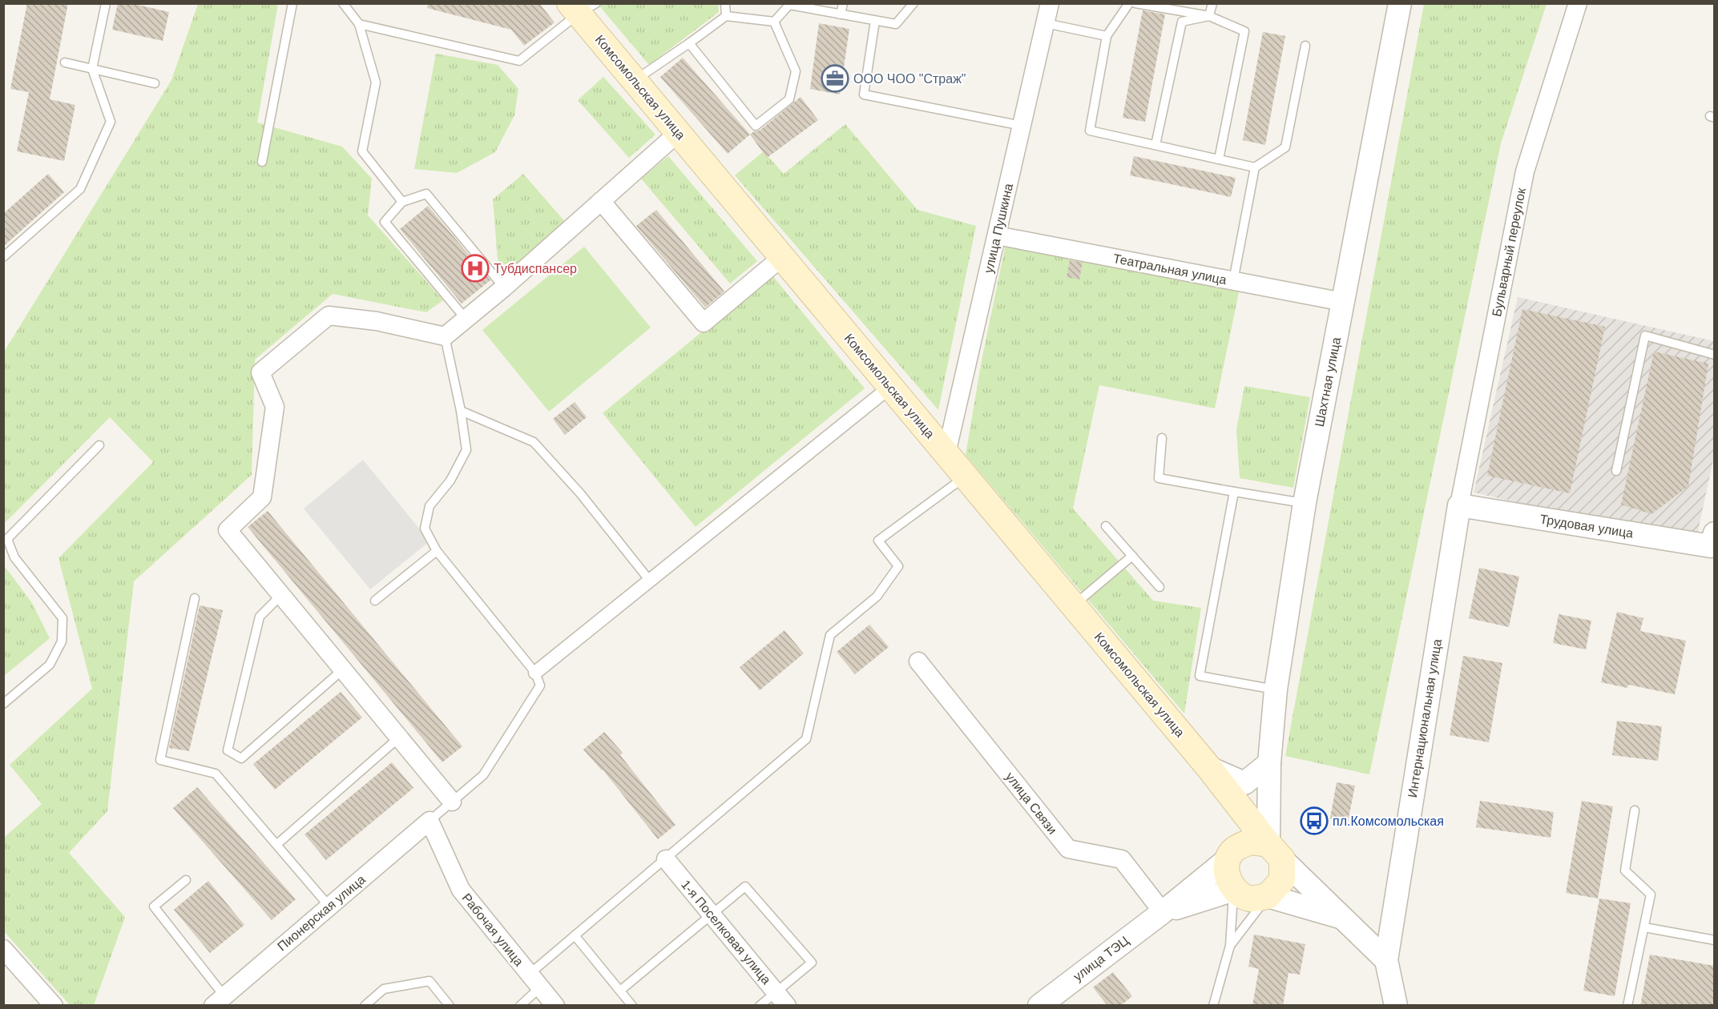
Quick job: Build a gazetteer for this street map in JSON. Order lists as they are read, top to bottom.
{
  "streets": {
    "main road": ["Комсомольская улица"],
    "street": [
      "улица Пушкина",
      "Бульварный переулок",
      "Театральная улица",
      "Шахтная улица",
      "Трудовая улица",
      "Интернациональная улица",
      "улица Связи",
      "Пионерская улица",
      "Рабочая улица",
      "1-я Поселковая улица",
      "улица ТЭЦ"
    ]
  },
  "crossings": [
    ["Комсомольская улица", "улица Пушкина"],
    ["Комсомольская улица", "Шахтная улица"],
    ["Комсомольская улица", "улица ТЭЦ"],
    ["улица Пушкина", "Театральная улица"],
    ["Бульварный переулок", "Трудовая улица"],
    ["Бульварный переулок", "Интернациональная улица"],
    ["Театральная улица", "Шахтная улица"],
    ["Шахтная улица", "улица ТЭЦ"],
    ["Трудовая улица", "Интернациональная улица"],
    ["улица Связи", "улица ТЭЦ"],
    ["Пионерская улица", "Рабочая улица"]
  ],
  "places": {
    "office": ["ООО ЧОО \"Страж\""],
    "hospital": ["Тубдиспансер"],
    "bus stop": ["пл.Комсомольская"]
  }
}
